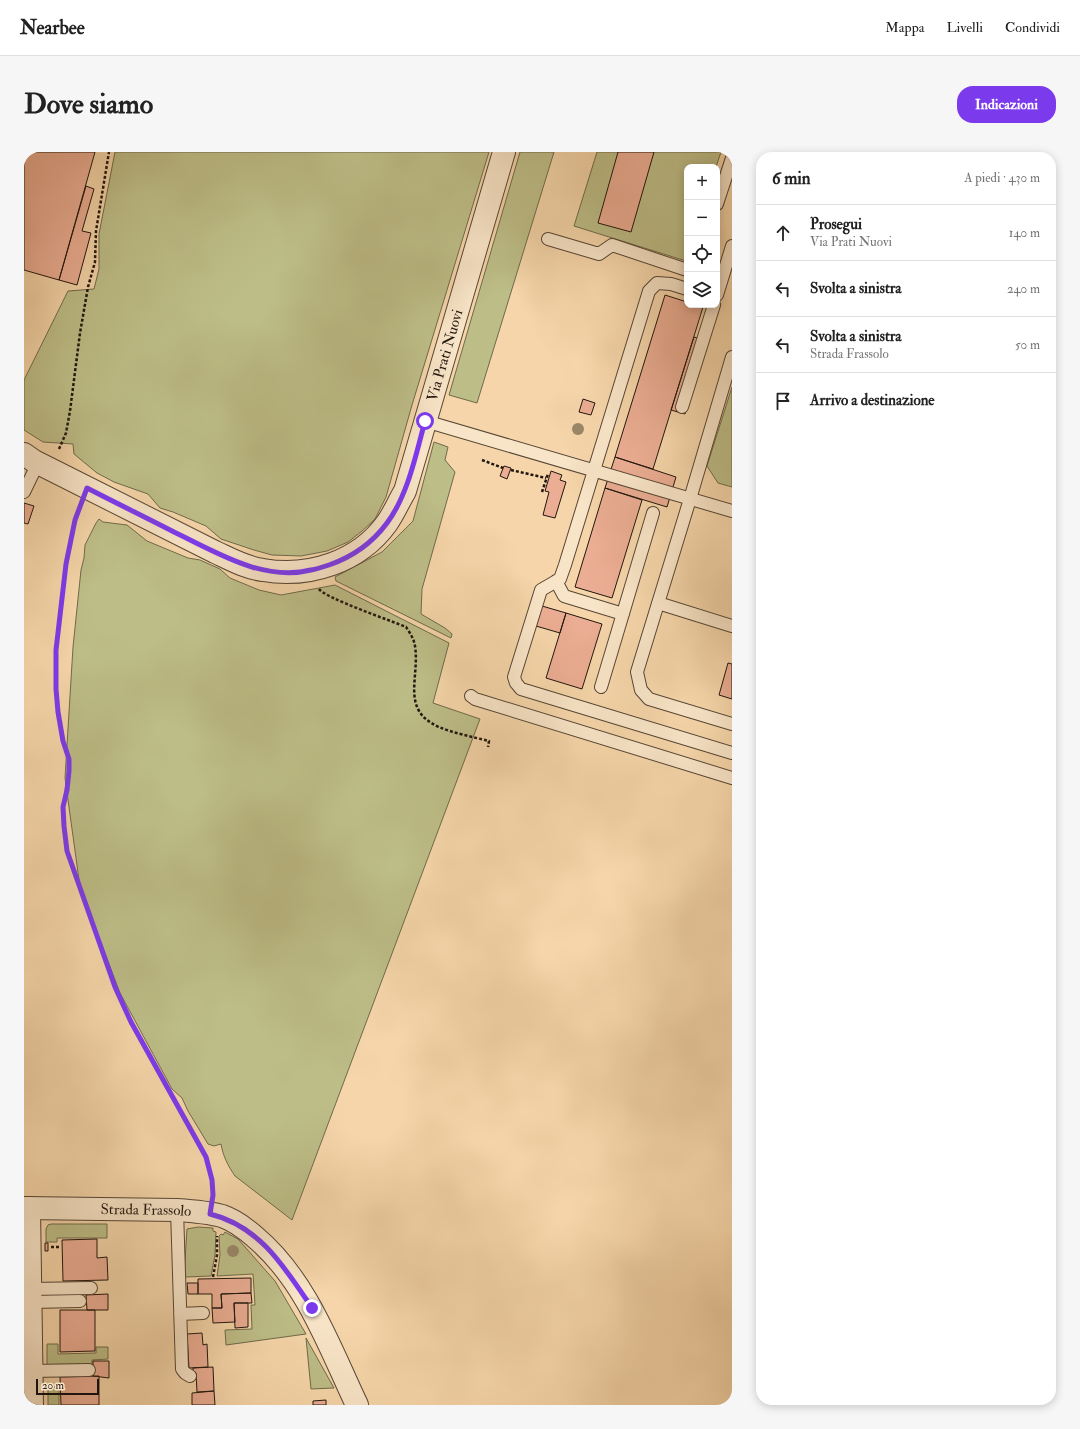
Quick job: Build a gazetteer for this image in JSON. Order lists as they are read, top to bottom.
{
  "streets": {
    "street": ["Via Prati Nuovi", "Strada Frassolo"]
  },
  "scale_bar": "20 m",
  "page": {
    "header": "Nearbee",
    "nav": ["Mappa", "Livelli", "Condividi"],
    "buttons": "Indicazioni",
    "title": "Dove siamo",
    "heading": ["6 min", "A piedi · 430 m"],
    "map_buttons": ["+", "−"],
    "list": [
      ["Prosegui", "Via Prati Nuovi", "140 m"],
      ["Svolta a sinistra", "240 m"],
      ["Svolta a sinistra", "Strada Frassolo", "50 m"],
      "Arrivo a destinazione"
    ],
    "scale": "20 m"
  }
}
